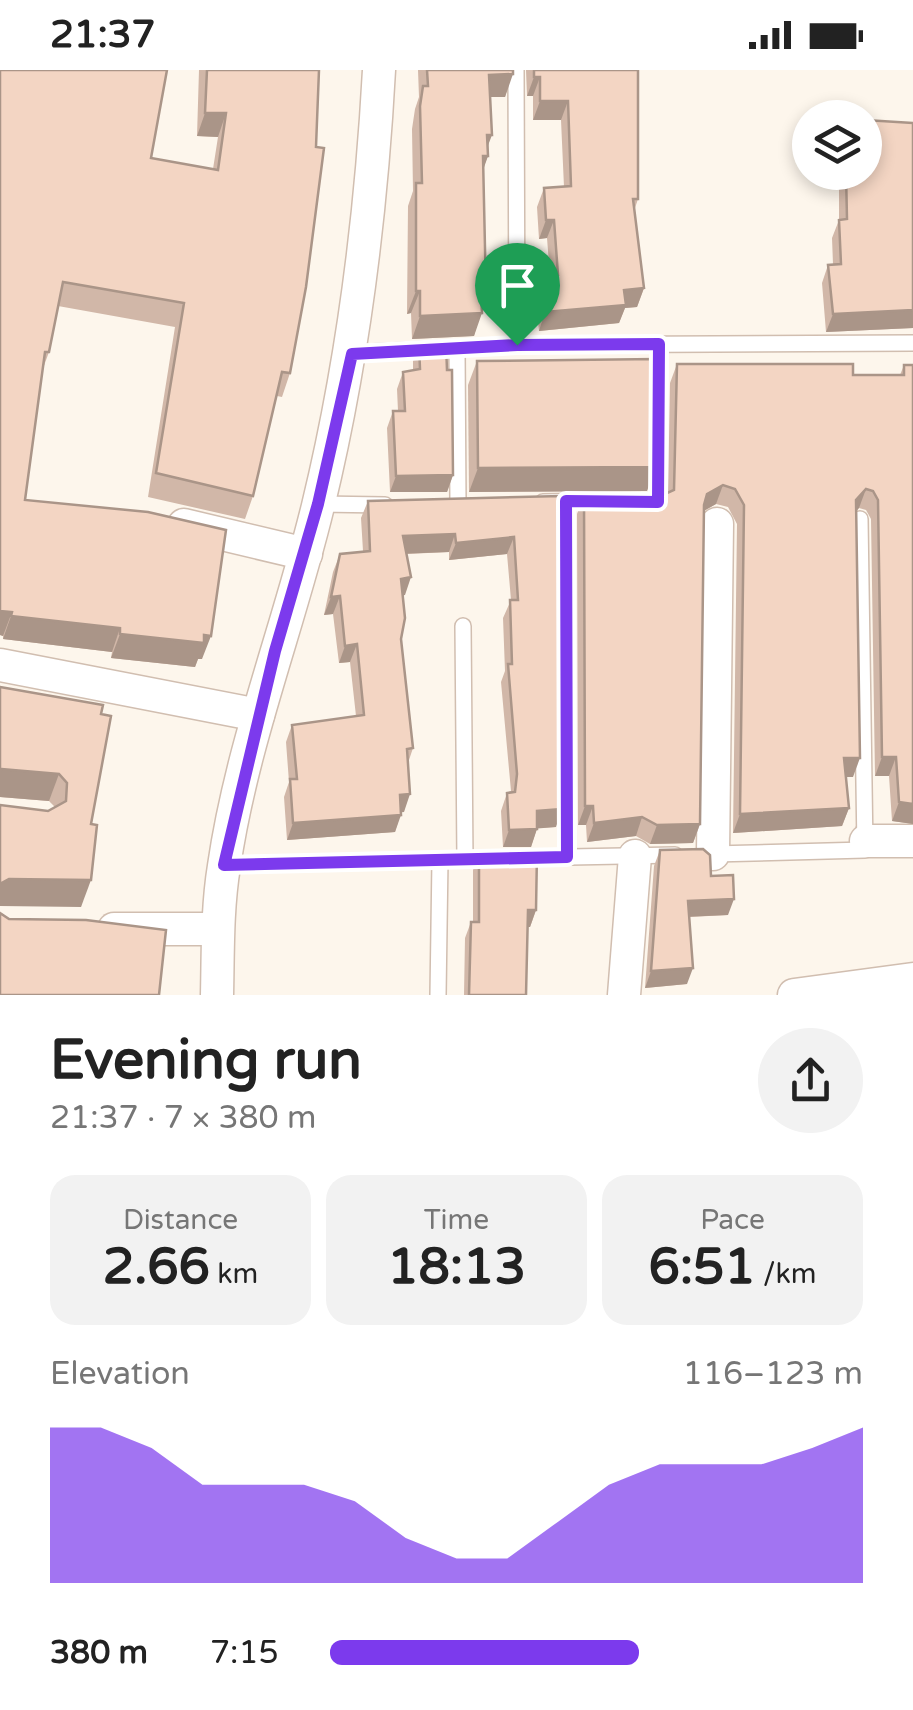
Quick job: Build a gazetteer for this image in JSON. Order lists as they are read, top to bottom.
{
  "page": {
    "status": "21:37",
    "heading": ["Evening run", "21:37 · 7 × 380 m"],
    "stats": [
      ["Distance", "2.66 km"],
      ["Time", "18:13"],
      ["Pace", "6:51 /km"]
    ],
    "chart": ["Elevation", "116–123 m"],
    "list": [
      {
        "name": "380 m",
        "note": "7:15"
      }
    ]
  }
}
